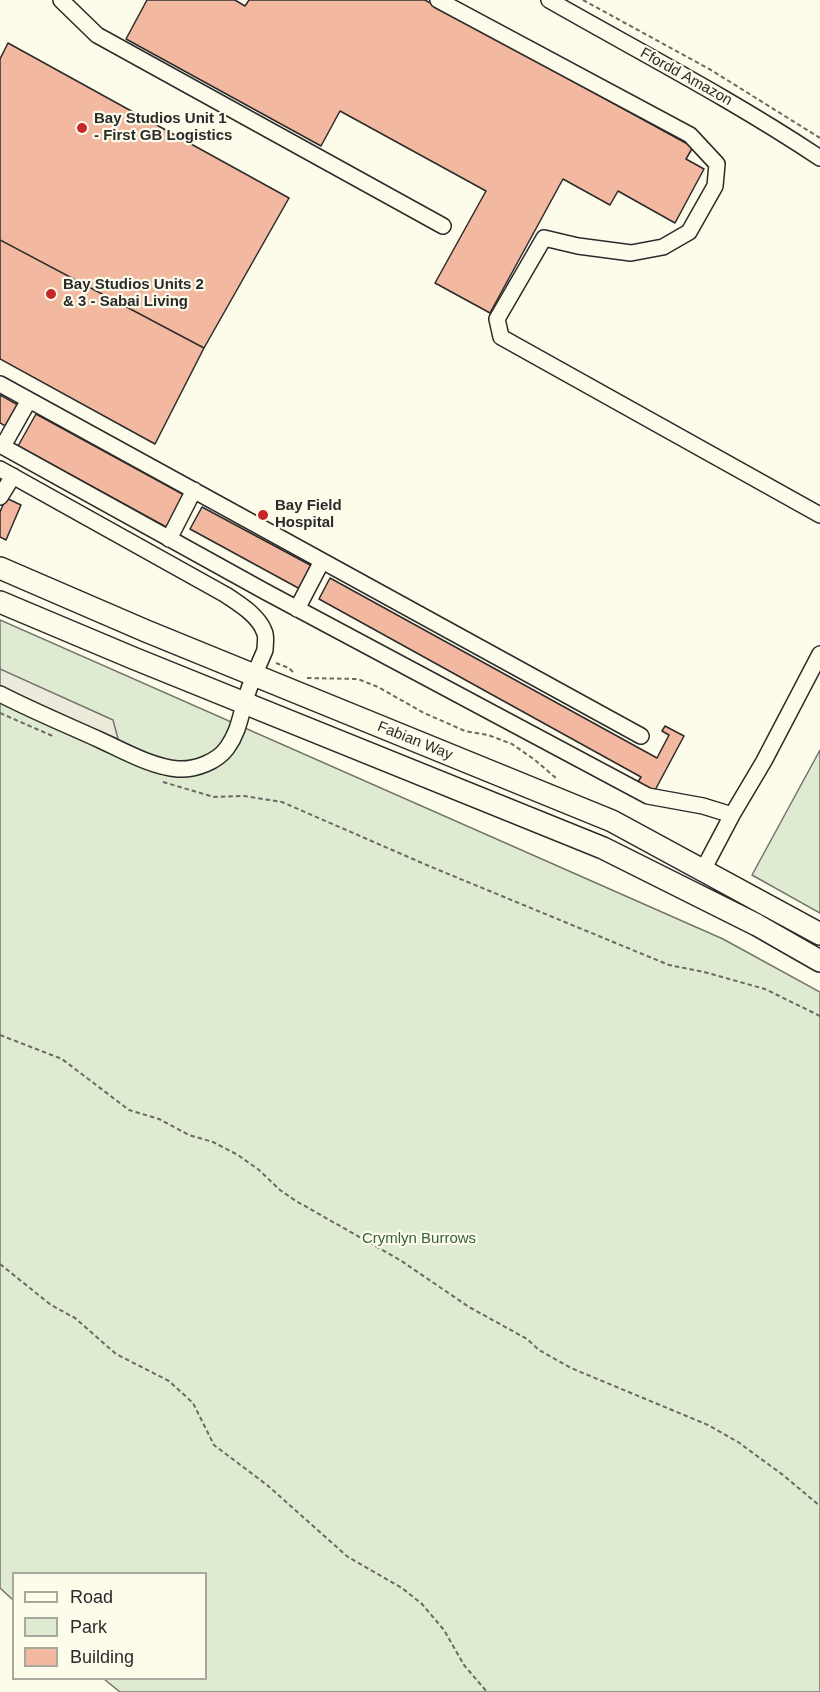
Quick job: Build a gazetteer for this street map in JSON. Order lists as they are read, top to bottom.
{
  "streets": {
    "highway": ["Fabian Way"],
    "street": ["Ffordd Amazon"]
  },
  "parks": ["Crymlyn Burrows"],
  "places": ["Bay Studios Unit 1 - First GB Logistics", "Bay Studios Units 2 & 3 - Sabai Living", "Bay Field Hospital"],
  "legend": ["Road", "Park", "Building"]
}
